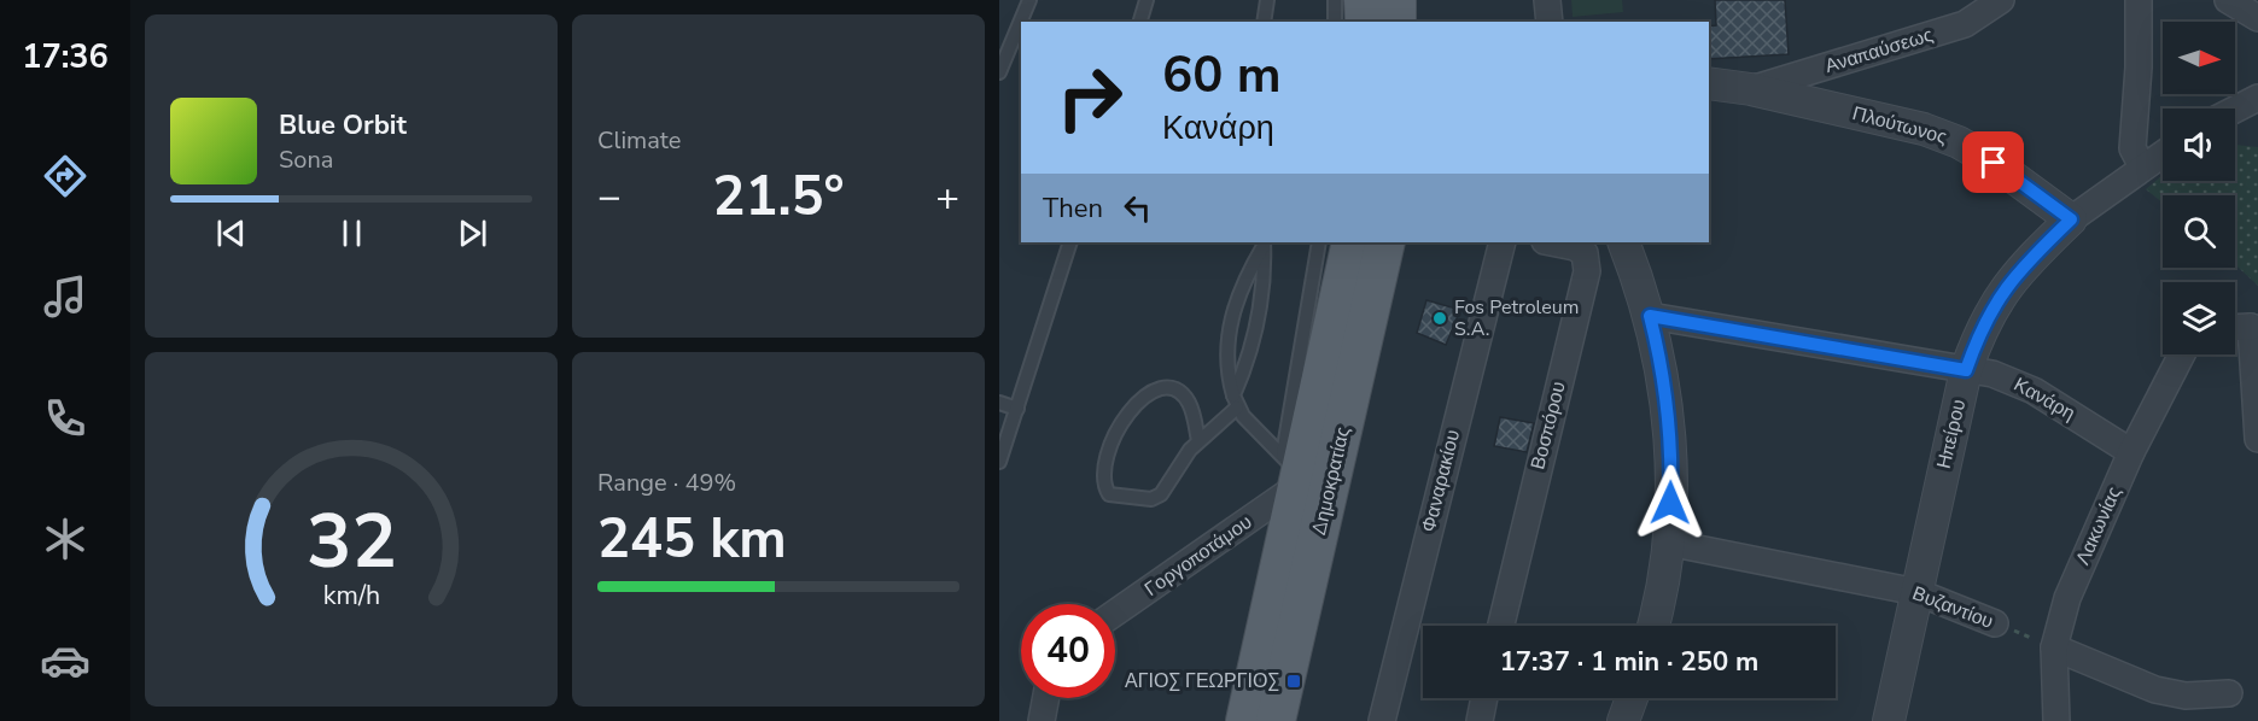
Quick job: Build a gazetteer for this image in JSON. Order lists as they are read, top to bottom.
{
  "streets": {
    "main road": ["Δημοκρατίας"],
    "street": [
      "Αναπαύσεως",
      "Πλούτωνος",
      "Κανάρη",
      "Βοσπόρου",
      "Ηπείρου",
      "Φαναρακίου",
      "Λακωνίας",
      "Γοργοποτάμου",
      "Βυζαντίου"
    ]
  },
  "crossings": [
    ["Αναπαύσεως", "Πλούτωνος"],
    ["Πλούτωνος", "Ηπείρου"],
    ["Κανάρη", "Ηπείρου"],
    ["Κανάρη", "Λακωνίας"],
    ["Ηπείρου", "Βυζαντίου"],
    ["Δημοκρατίας", "Γοργοποτάμου"],
    ["Λακωνίας", "Βυζαντίου"]
  ],
  "places": {
    "other": ["Fos Petroleum S.A."],
    "transit": ["ΑΓΙΟΣ ΓΕΩΡΓΙΟΣ"]
  },
  "north": "right",
  "page": {
    "tabs": "17:36",
    "tile": [
      "Climate",
      ["Range · 49%", "245 km"]
    ],
    "turn": ["60 m", "Κανάρη"],
    "song": ["Blue Orbit", "Sona"],
    "heat": ["−", "21.5°", "+"],
    "then": "Then",
    "limit": "40",
    "trip": "17:37 · 1 min · 250 m",
    "gauge": ["32", "km/h"]
  }
}
